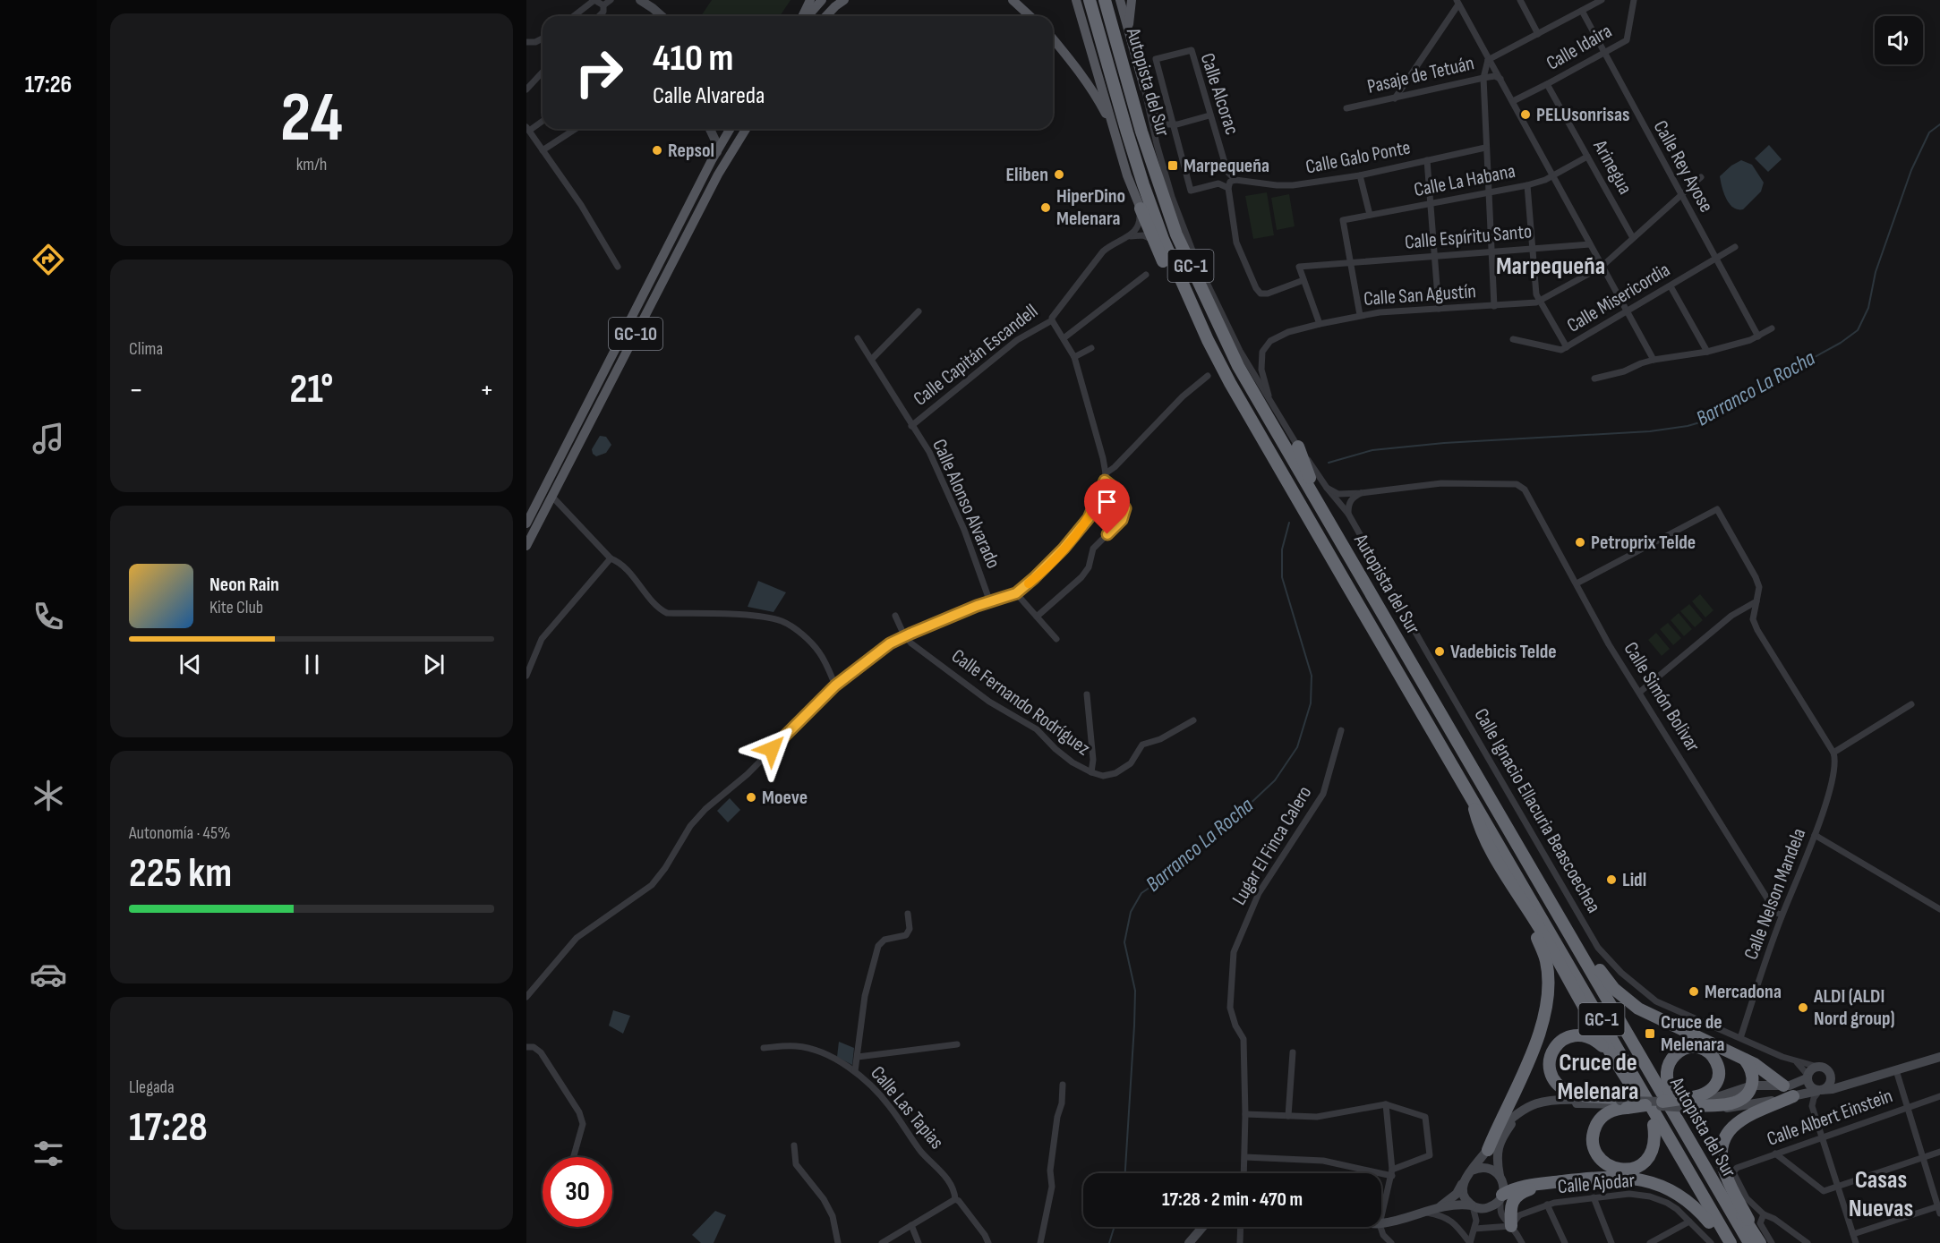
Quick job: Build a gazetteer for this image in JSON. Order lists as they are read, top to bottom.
{
  "streets": {
    "highway": ["Autopista del Sur", "GC-1"],
    "main road": ["GC-10"],
    "street": [
      "Calle Idaira",
      "Pasaje de Tetuán",
      "Calle Alcorac",
      "Calle Galo Ponte",
      "Calle Rey Ayose",
      "Arinegua",
      "Calle La Habana",
      "Calle Espíritu Santo",
      "Calle San Agustín",
      "Calle Misericordia",
      "Calle Capitán Escandell",
      "Calle Alonso Alvarado",
      "Calle Simón Bolivar",
      "Calle Fernando Rodríguez",
      "Calle Ignacio Ellacuria Beascoechea",
      "Lugar El Finca Calero",
      "Calle Nelson Mandela",
      "Calle Las Tapias",
      "Calle Albert Einstein",
      "Calle Ajodar"
    ]
  },
  "crossings": [
    ["Calle Idaira", "Calle Rey Ayose"],
    ["Calle Idaira", "Arinegua"],
    ["Calle Alcorac", "Calle Galo Ponte"],
    ["Calle Rey Ayose", "Calle San Agustín"],
    ["Calle Rey Ayose", "Calle Misericordia"],
    ["Arinegua", "Calle La Habana"],
    ["Arinegua", "Calle San Agustín"],
    ["Calle La Habana", "Calle Espíritu Santo"],
    ["Calle San Agustín", "Calle Ignacio Ellacuria Beascoechea"],
    ["Calle Capitán Escandell", "Calle Alonso Alvarado"],
    ["Calle Simón Bolivar", "Calle Nelson Mandela"],
    ["Calle Ignacio Ellacuria Beascoechea", "Calle Nelson Mandela"]
  ],
  "districts": ["Marpequeña", "Cruce de Melenara", "Casas Nuevas"],
  "water": ["Barranco La Rocha"],
  "places": {
    "other": [
      "PELUsonrisas",
      "Repsol",
      "Eliben",
      "HiperDino Melenara",
      "Petroprix Telde",
      "Vadebicis Telde",
      "Moeve",
      "Lidl",
      "Mercadona",
      "ALDI (ALDI Nord group)"
    ],
    "transit": ["Marpequeña", "Cruce de Melenara"]
  },
  "page": {
    "tabs": "17:26",
    "tile": [
      ["24", "km/h"],
      "Clima",
      ["Autonomía · 45%", "225 km"],
      ["Llegada", "17:28"]
    ],
    "turn": ["410 m", "Calle Alvareda"],
    "heat": ["−", "21°", "+"],
    "song": ["Neon Rain", "Kite Club"],
    "limit": "30",
    "trip": "17:28 · 2 min · 470 m"
  }
}
